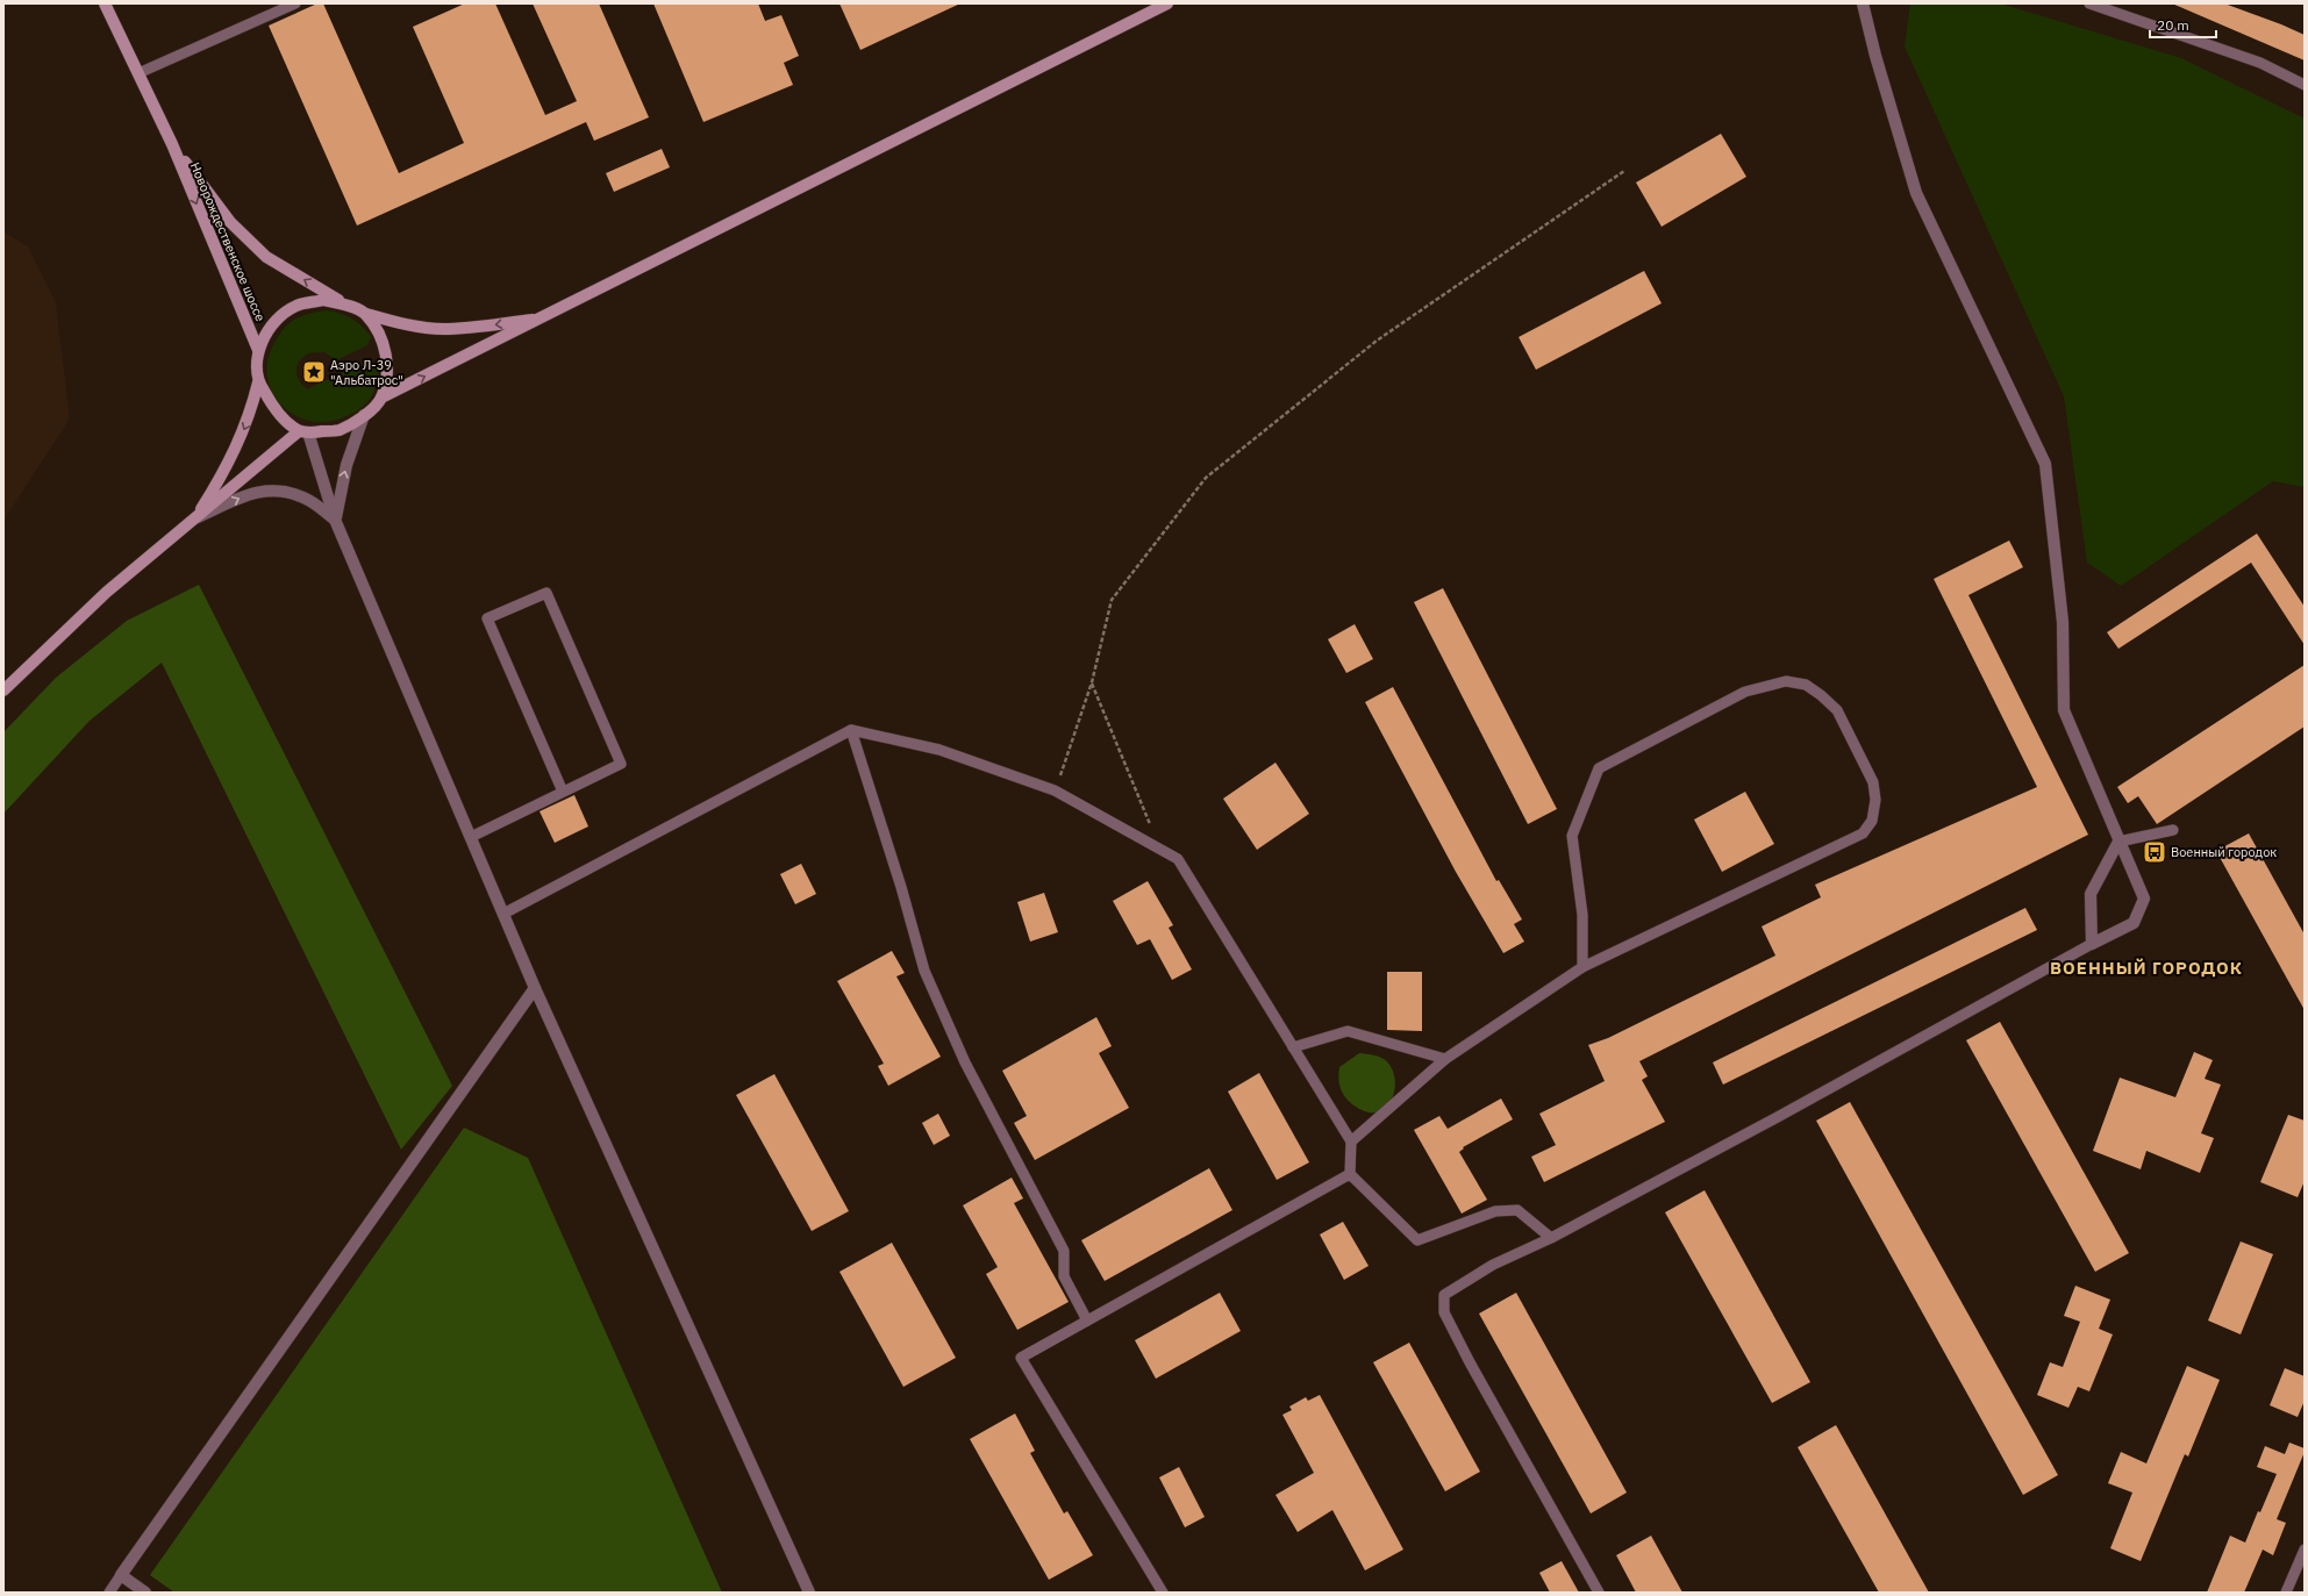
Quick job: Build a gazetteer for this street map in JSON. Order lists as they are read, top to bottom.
{
  "streets": {
    "main road": ["Новорождественское шоссе"]
  },
  "districts": ["ВОЕННЫЙ ГОРОДОК"],
  "places": {
    "place": ["Аэро Л-39 \"Альбатрос\""],
    "bus stop": ["Военный городок"]
  },
  "scale_bar": "20 m"
}
